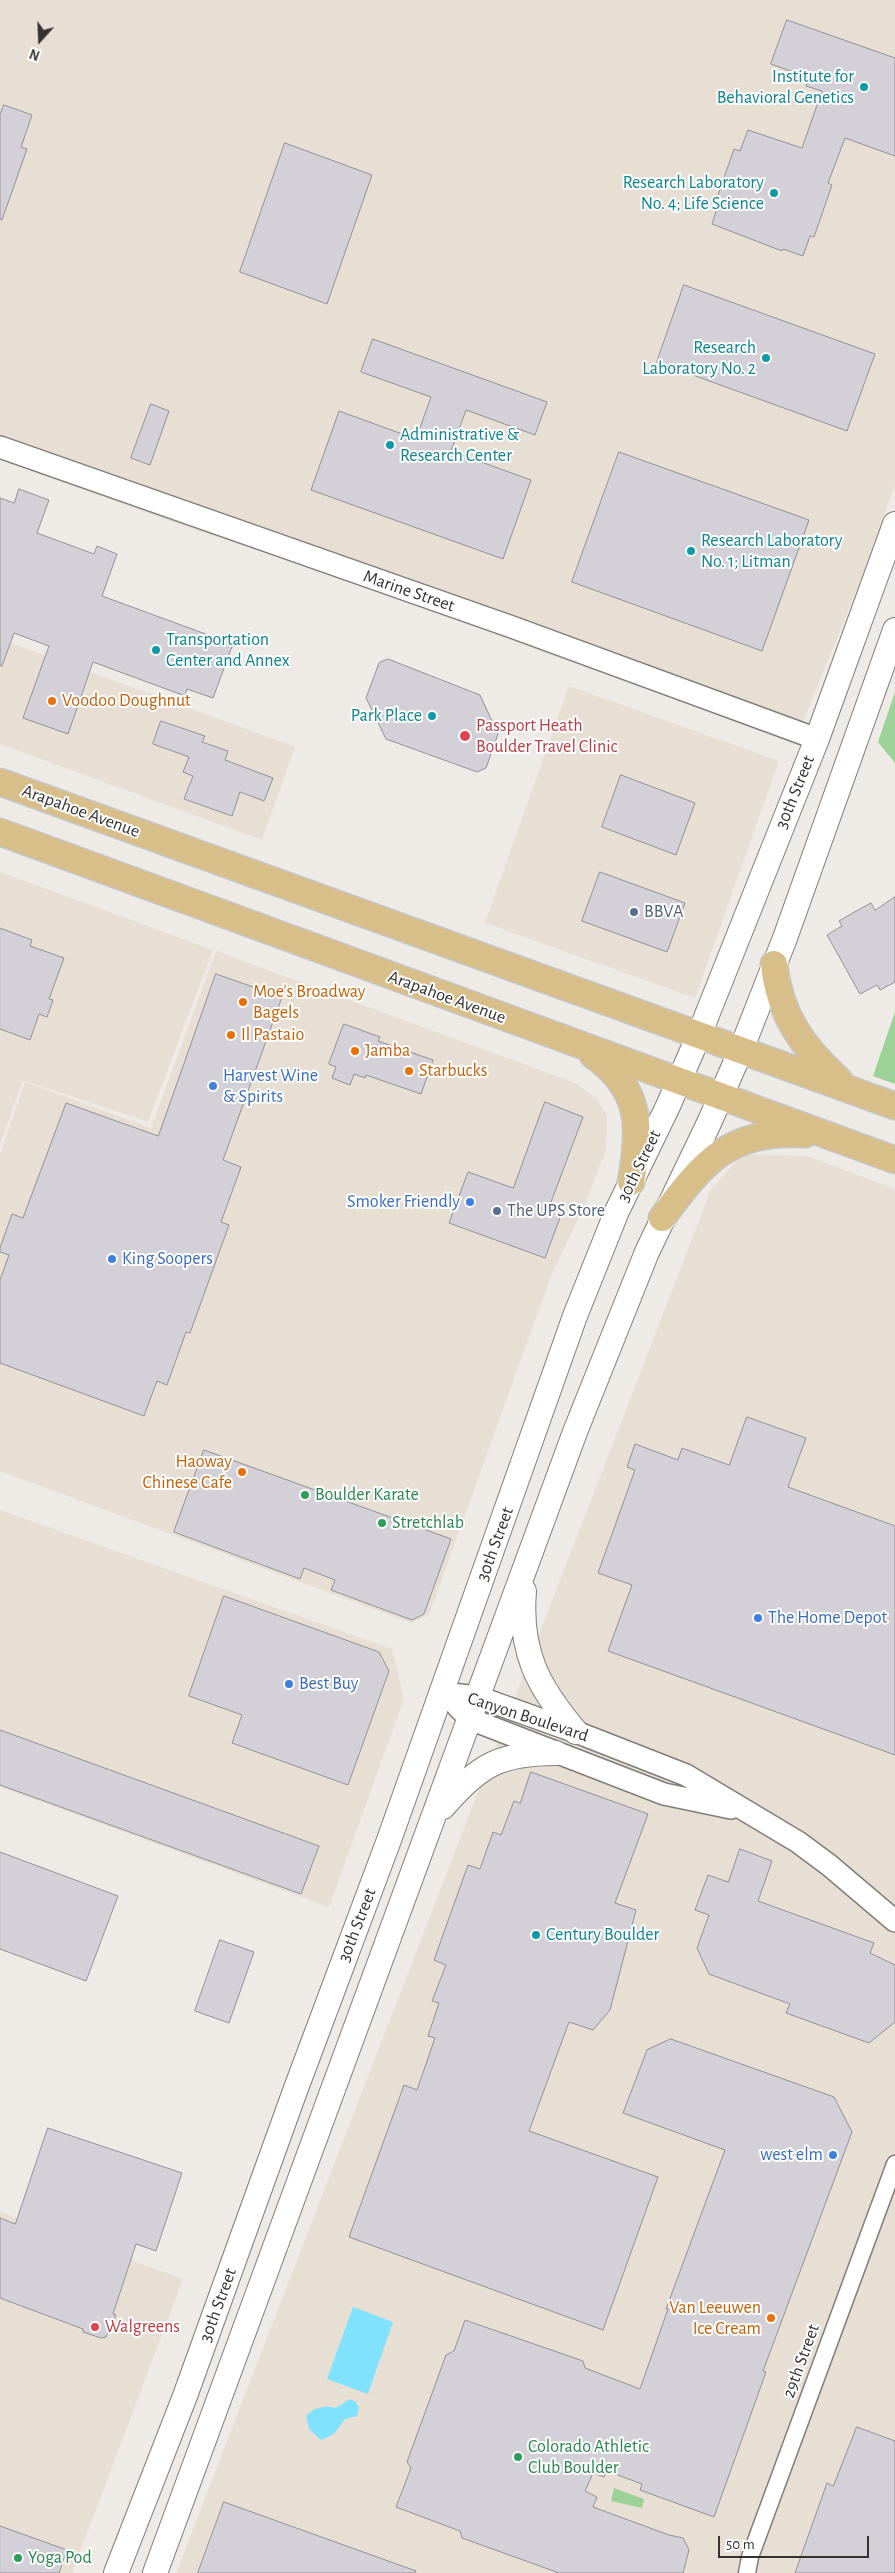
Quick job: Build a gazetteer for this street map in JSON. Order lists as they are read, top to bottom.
{
  "streets": {
    "main road": ["30th Street", "Arapahoe Avenue"],
    "street": ["Marine Street", "Canyon Boulevard", "29th Street"]
  },
  "crossings": [
    ["Marine Street", "30th Street"],
    ["30th Street", "Arapahoe Avenue"],
    ["30th Street", "Canyon Boulevard"]
  ],
  "places": [
    "Institute for Behavioral Genetics",
    "Research Laboratory No. 4; Life Science",
    "Research Laboratory No. 2",
    "Administrative & Research Center",
    "Research Laboratory No. 1; Litman",
    "Transportation Center and Annex",
    "Voodoo Doughnut",
    "Park Place",
    "Passport Heath Boulder Travel Clinic",
    "BBVA",
    "Moe's Broadway Bagels",
    "Il Pastaio",
    "Jamba",
    "Starbucks",
    "Harvest Wine & Spirits",
    "Smoker Friendly",
    "The UPS Store",
    "King Soopers",
    "Haoway Chinese Cafe",
    "Boulder Karate",
    "Stretchlab",
    "The Home Depot",
    "Best Buy",
    "Century Boulder",
    "west elm",
    "Van Leeuwen Ice Cream",
    "Walgreens",
    "Colorado Athletic Club Boulder",
    "Yoga Pod"
  ],
  "scale_bar": "50 m",
  "north": "bottom"
}
